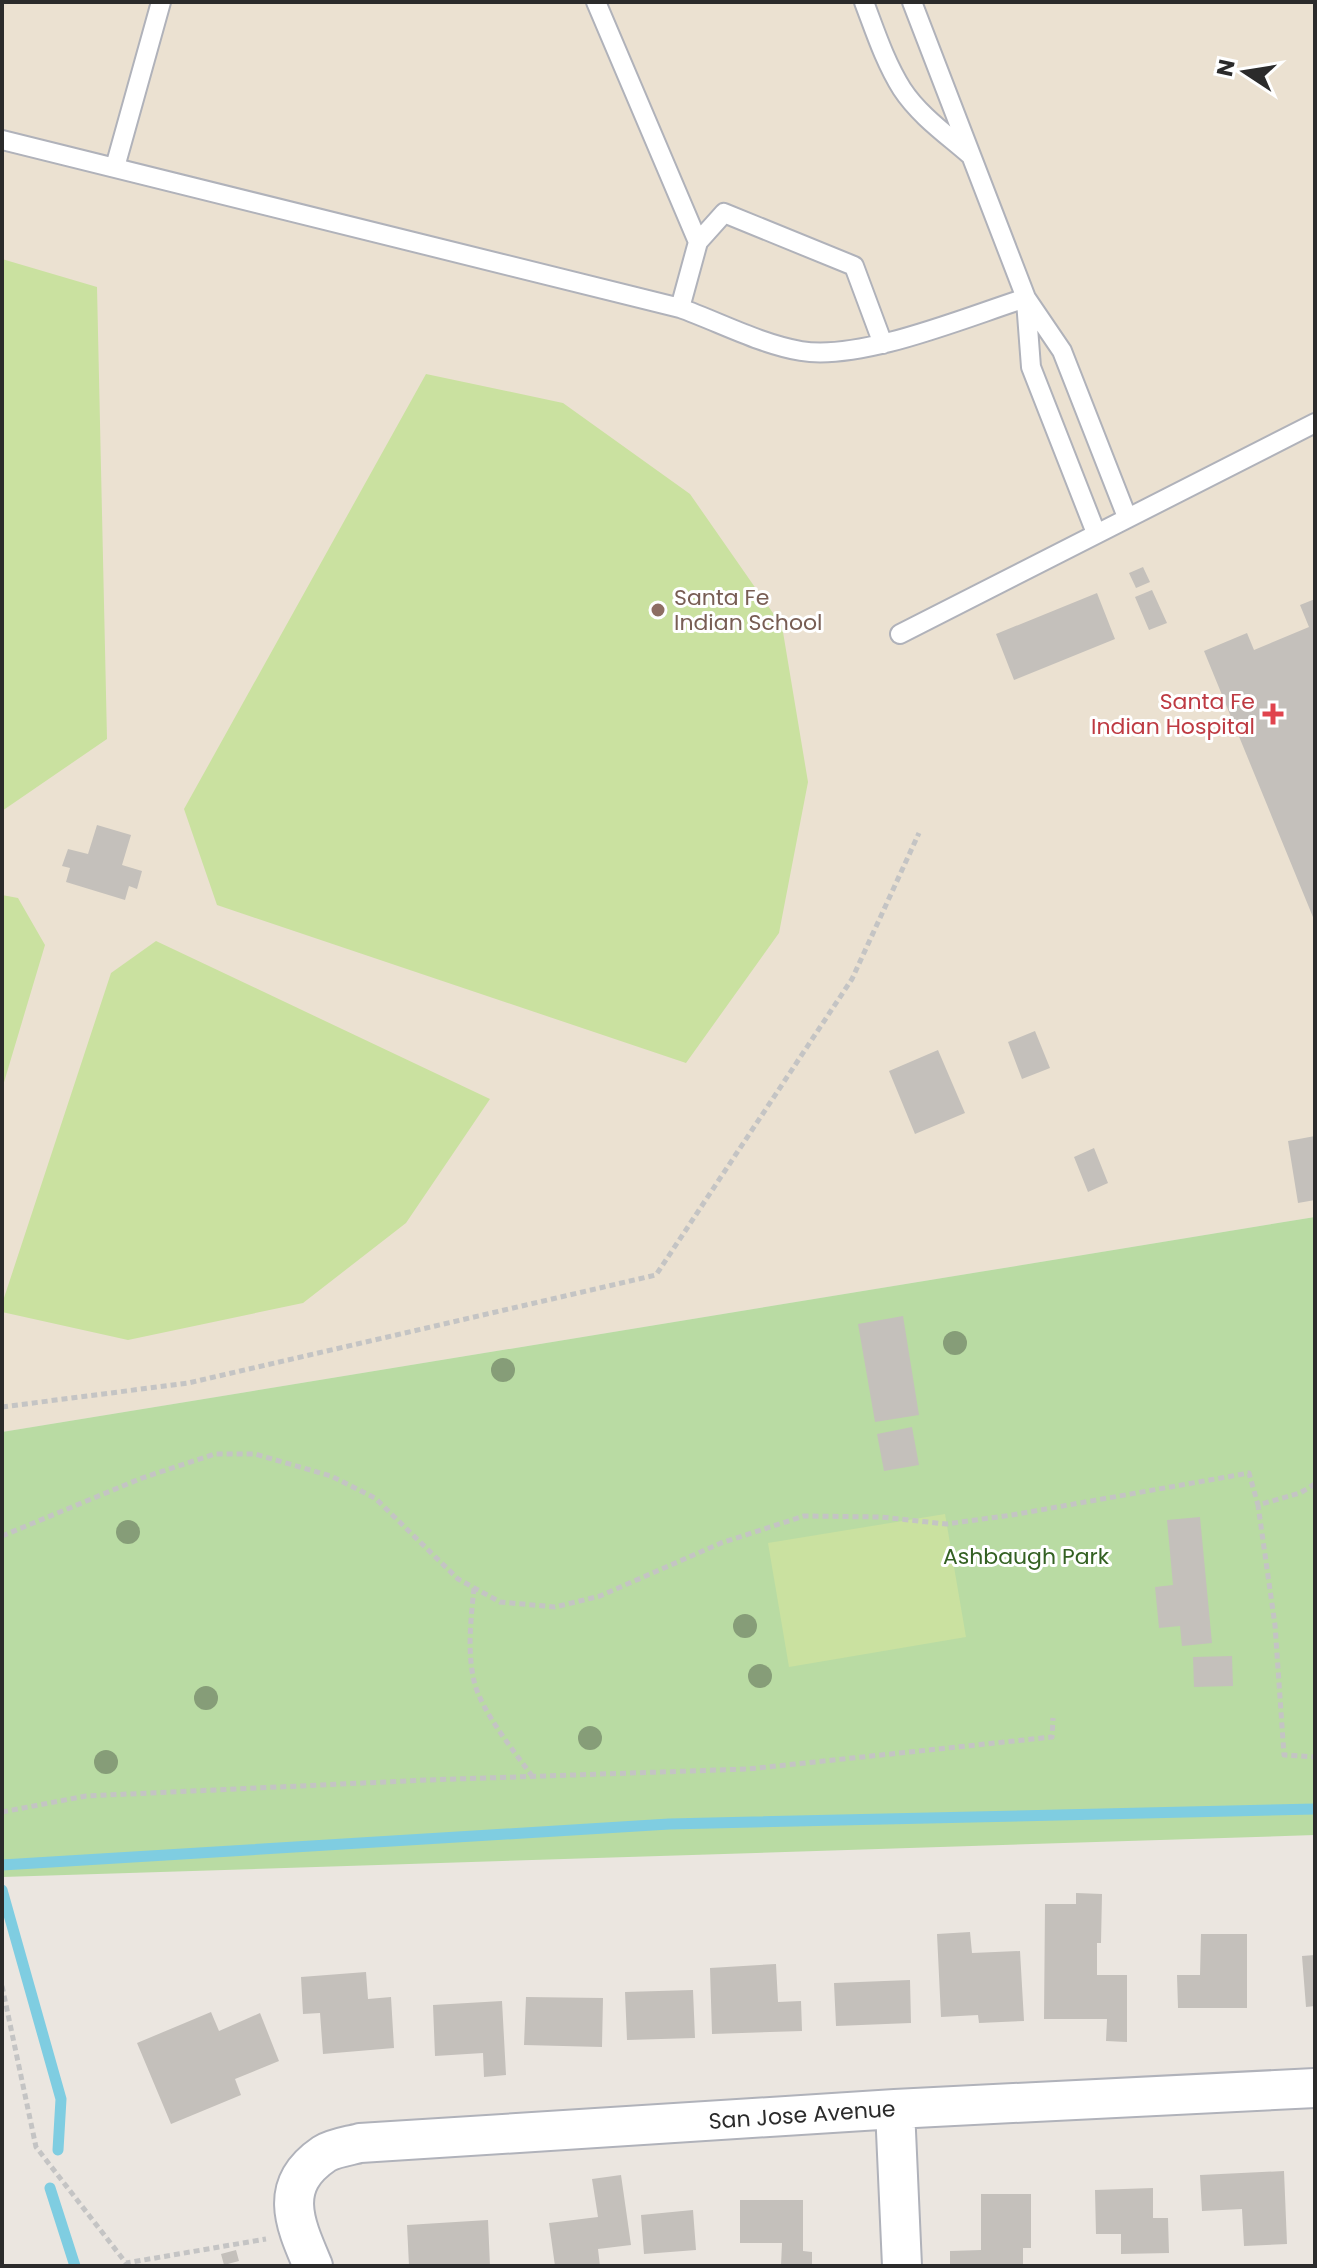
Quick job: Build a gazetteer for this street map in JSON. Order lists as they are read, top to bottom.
{
  "streets": {
    "street": ["San Jose Avenue"]
  },
  "parks": ["Ashbaugh Park"],
  "places": {
    "other": ["Santa Fe Indian School"],
    "health": ["Santa Fe Indian Hospital"]
  },
  "north": "left"
}
